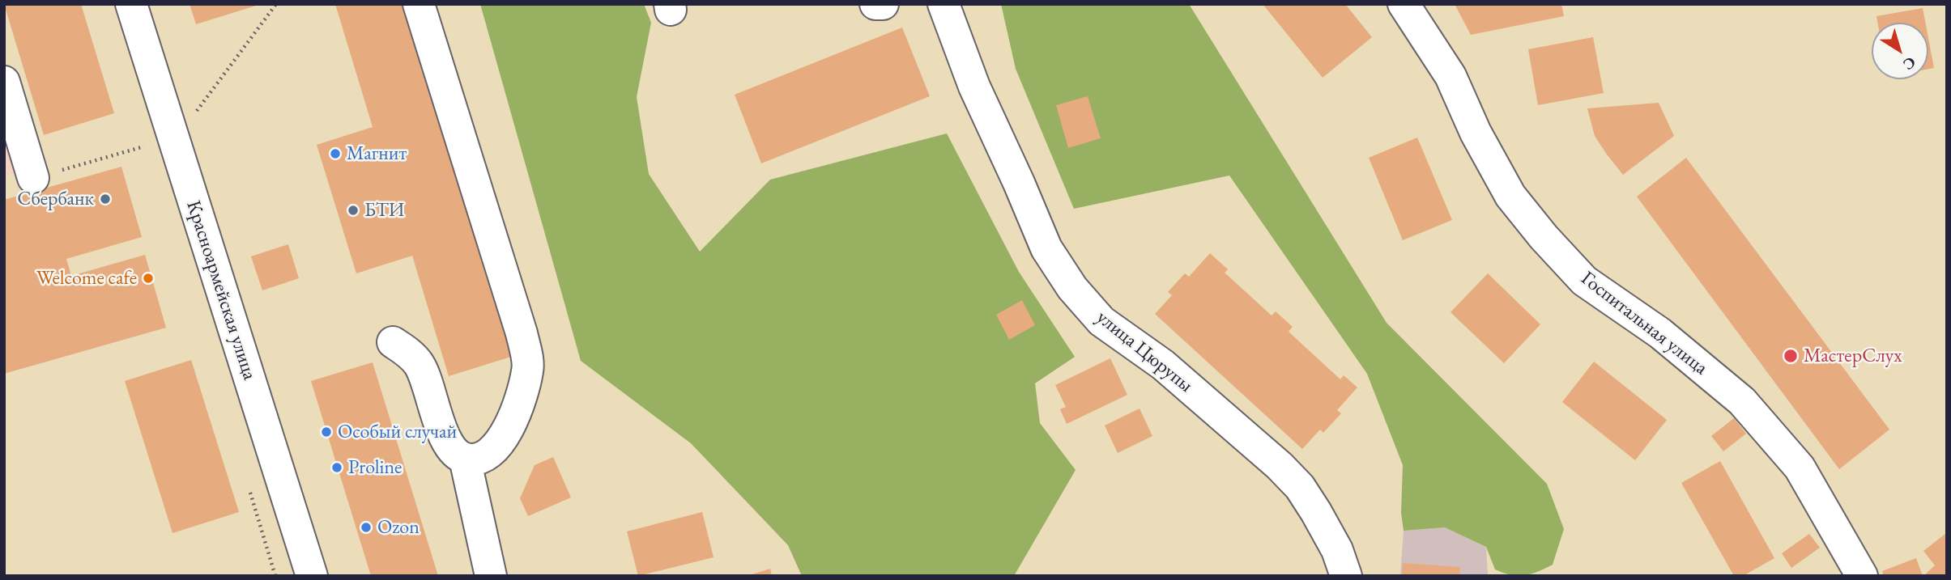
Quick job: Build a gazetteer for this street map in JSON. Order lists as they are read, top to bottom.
{
  "streets": {
    "street": ["Красноармейская улица", "Госпитальная улица", "улица Цюрупы"]
  },
  "places": [
    "Магнит",
    "Сбербанк",
    "БТИ",
    "Welcome cafe",
    "МастерСлух",
    "Особый случай",
    "Proline",
    "Ozon"
  ],
  "north": "bottom right"
}
